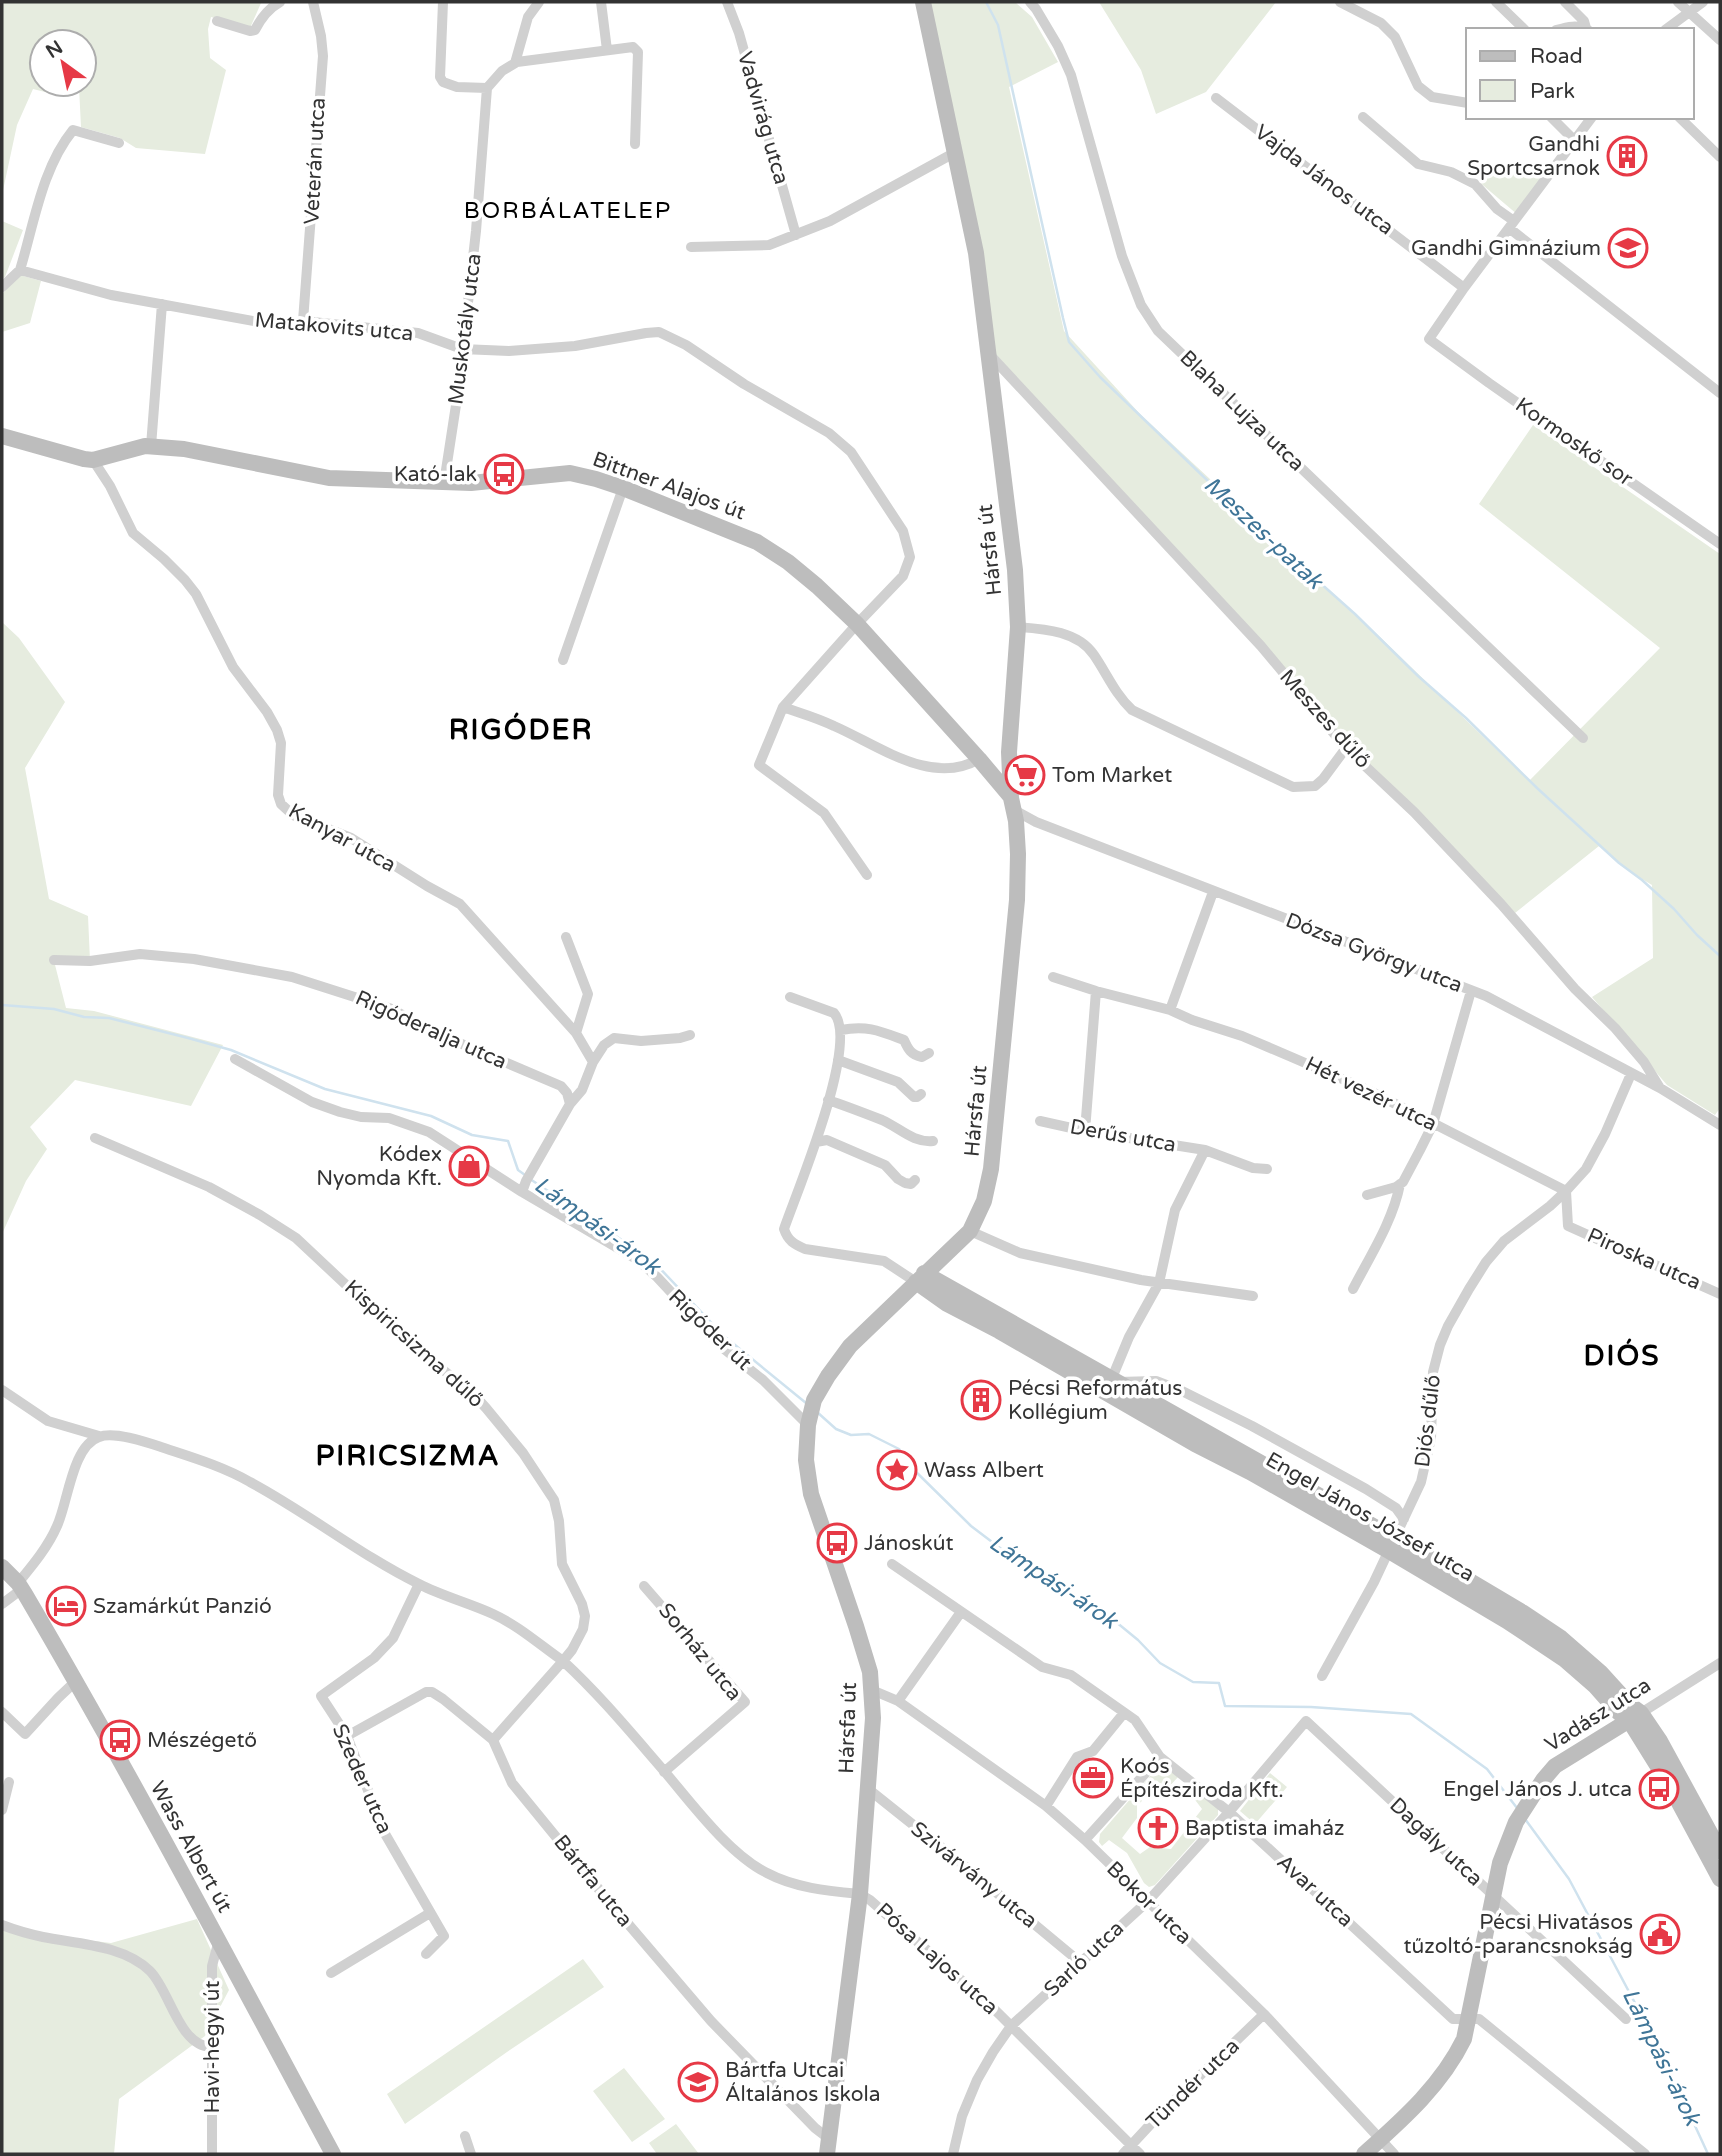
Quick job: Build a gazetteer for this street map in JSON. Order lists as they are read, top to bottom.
{
  "streets": {
    "street": [
      "Vadvirág utca",
      "Veterán utca",
      "Vajda János utca",
      "Matakovits utca",
      "Muskotály utca",
      "Blaha Lujza utca",
      "Kormoskő sor",
      "Bittner Alajos út",
      "Hársfa út",
      "Meszes dűlő",
      "Kanyar utca",
      "Dózsa György utca",
      "Rigóderalja utca",
      "Hét vezér utca",
      "Derűs utca",
      "Piroska utca",
      "Rigóder út",
      "Kispiricsizma dűlő",
      "Diós dűlő",
      "Engel János József utca",
      "Sorház utca",
      "Vadász utca",
      "Szeder utca",
      "Dagály utca",
      "Wass Albert út",
      "Szivárvány utca",
      "Bártfa utca",
      "Avar utca",
      "Bokor utca",
      "Pósa Lajos utca",
      "Sarló utca",
      "Havi-hegyi út",
      "Tündér utca"
    ]
  },
  "crossings": [
    ["Veterán utca", "Matakovits utca"],
    ["Vajda János utca", "Kormoskő sor"],
    ["Matakovits utca", "Muskotály utca"],
    ["Matakovits utca", "Bittner Alajos út"],
    ["Muskotály utca", "Bittner Alajos út"],
    ["Bittner Alajos út", "Hársfa út"],
    ["Bittner Alajos út", "Kanyar utca"],
    ["Bittner Alajos út", "Dózsa György utca"],
    ["Hársfa út", "Meszes dűlő"],
    ["Hársfa út", "Dózsa György utca"],
    ["Hársfa út", "Rigóder út"],
    ["Hársfa út", "Engel János József utca"],
    ["Hársfa út", "Szivárvány utca"],
    ["Hársfa út", "Bártfa utca"],
    ["Hársfa út", "Bokor utca"],
    ["Hársfa út", "Pósa Lajos utca"],
    ["Meszes dűlő", "Dózsa György utca"],
    ["Hét vezér utca", "Piroska utca"],
    ["Hét vezér utca", "Diós dűlő"],
    ["Piroska utca", "Diós dűlő"],
    ["Kispiricsizma dűlő", "Bártfa utca"],
    ["Kispiricsizma dűlő", "Pósa Lajos utca"],
    ["Diós dűlő", "Engel János József utca"],
    ["Engel János József utca", "Vadász utca"],
    ["Sorház utca", "Pósa Lajos utca"],
    ["Vadász utca", "Dagály utca"],
    ["Vadász utca", "Avar utca"],
    ["Vadász utca", "Bokor utca"],
    ["Szeder utca", "Bártfa utca"],
    ["Dagály utca", "Sarló utca"],
    ["Wass Albert út", "Havi-hegyi út"],
    ["Szivárvány utca", "Sarló utca"],
    ["Avar utca", "Sarló utca"],
    ["Bokor utca", "Sarló utca"],
    ["Bokor utca", "Tündér utca"],
    ["Pósa Lajos utca", "Sarló utca"],
    ["Pósa Lajos utca", "Tündér utca"]
  ],
  "districts": [
    "BORBÁLATELEP",
    "RIGÓDER",
    "DIÓS",
    "PIRICSIZMA"
  ],
  "water": ["Meszes-patak", "Lámpási-árok"],
  "places": {
    "building": ["Gandhi Sportcsarnok", "Pécsi Református Kollégium"],
    "school or university": ["Gandhi Gimnázium", "Bártfa Utcai Általános Iskola"],
    "bus stop": [
      "Kató-lak",
      "Jánoskút",
      "Mészégető",
      "Engel János J. utca"
    ],
    "supermarket": ["Tom Market"],
    "shop": ["Kódex Nyomda Kft."],
    "place": ["Wass Albert"],
    "hotel": ["Szamárkút Panzió"],
    "office": ["Koós Építésziroda Kft."],
    "church": ["Baptista imaház"],
    "public building": ["Pécsi Hivatásos tűzoltó-parancsnokság"]
  },
  "legend": ["Road", "Park"],
  "north": "top left"
}
